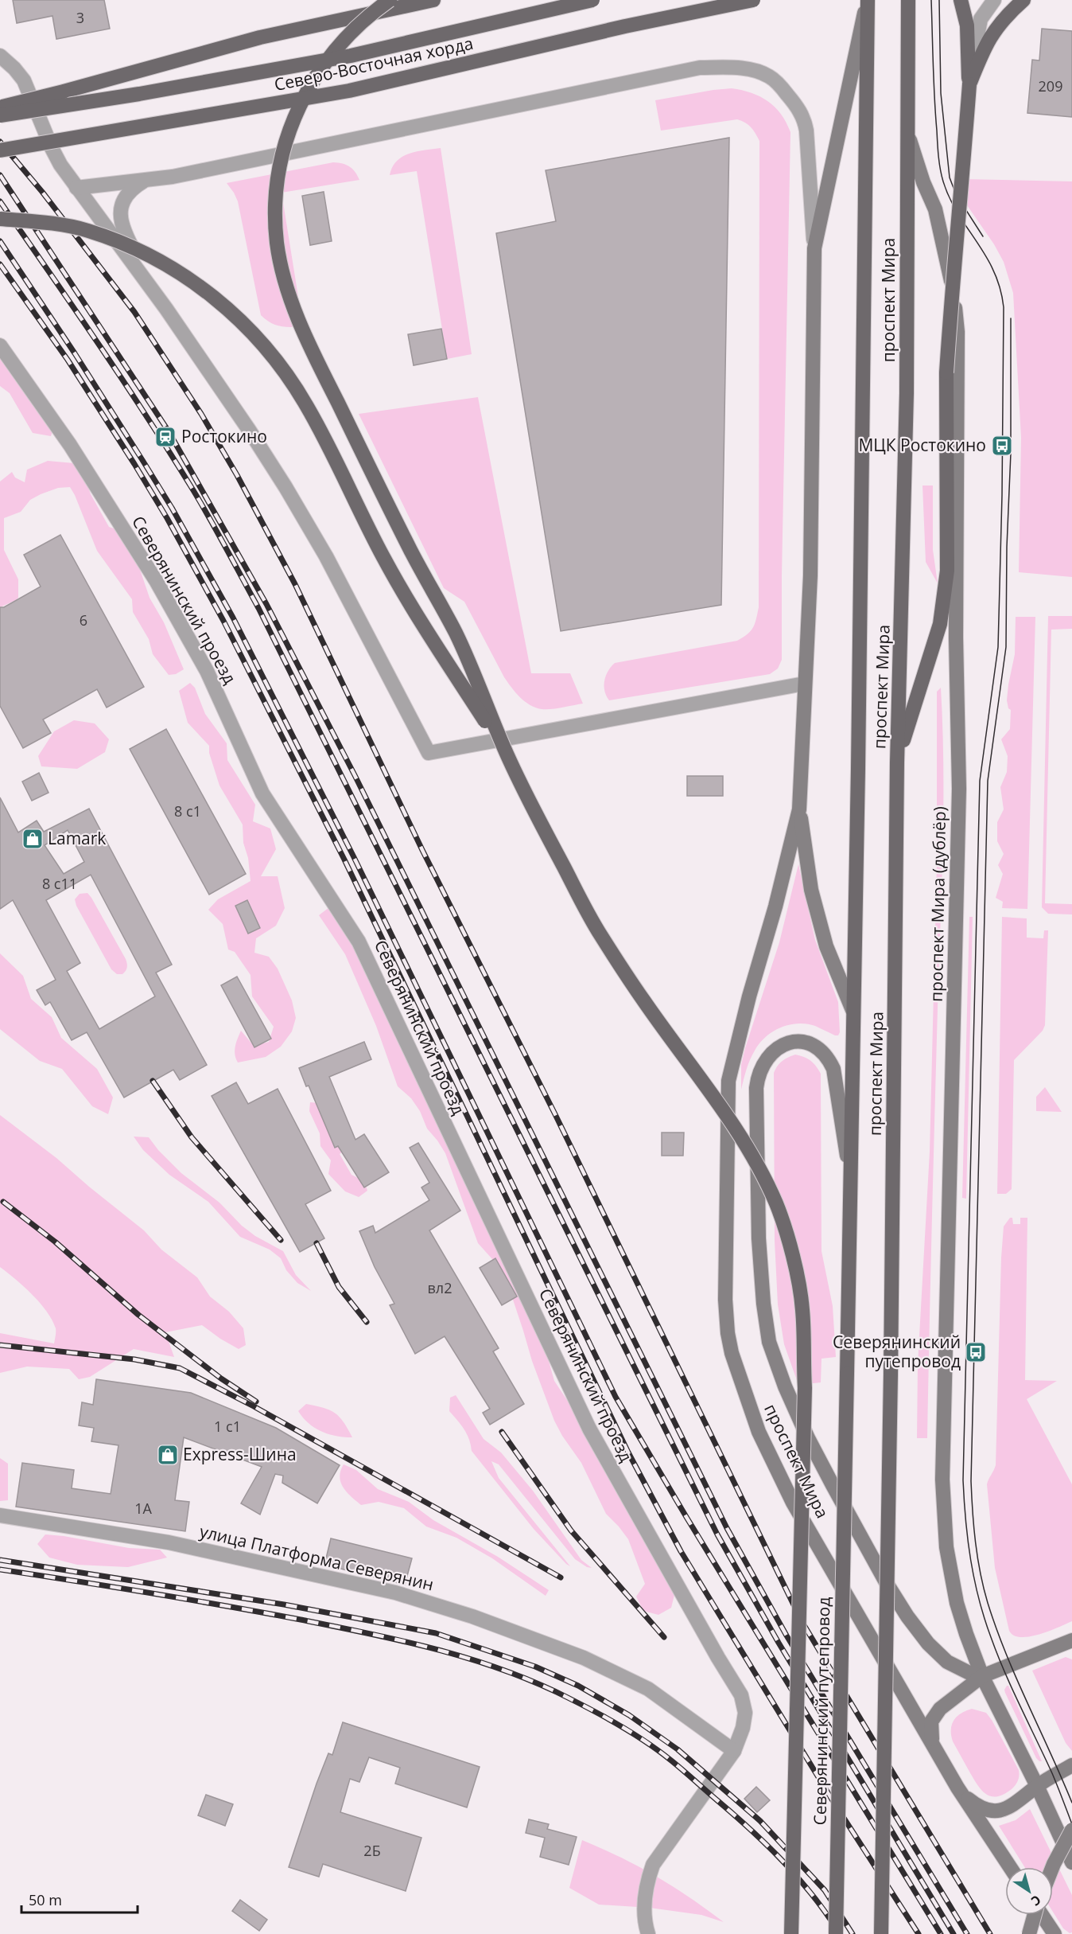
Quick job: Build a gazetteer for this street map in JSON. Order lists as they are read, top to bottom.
{
  "streets": {
    "main road": [
      "Северо-Восточная хорда",
      "проспект Мира",
      "проспект Мира (дублёр)",
      "Северянинский путепровод"
    ],
    "street": ["Северянинский проезд", "улица Платформа Северянин"]
  },
  "crossings": [
    ["проспект Мира", "проспект Мира (дублёр)"],
    ["проспект Мира", "Северянинский путепровод"],
    ["Северянинский проезд", "улица Платформа Северянин"]
  ],
  "places": {
    "station": ["Ростокино"],
    "bus stop": ["МЦК Ростокино", "Северянинский путепровод"],
    "shop": ["Lamark", "Express-Шина"]
  },
  "house_numbers": [
    "3",
    "209",
    "6",
    "8 с1",
    "8 с11",
    "вл2",
    "1 с1",
    "1А",
    "2Б"
  ],
  "scale_bar": "50 m",
  "north": "bottom right"
}
